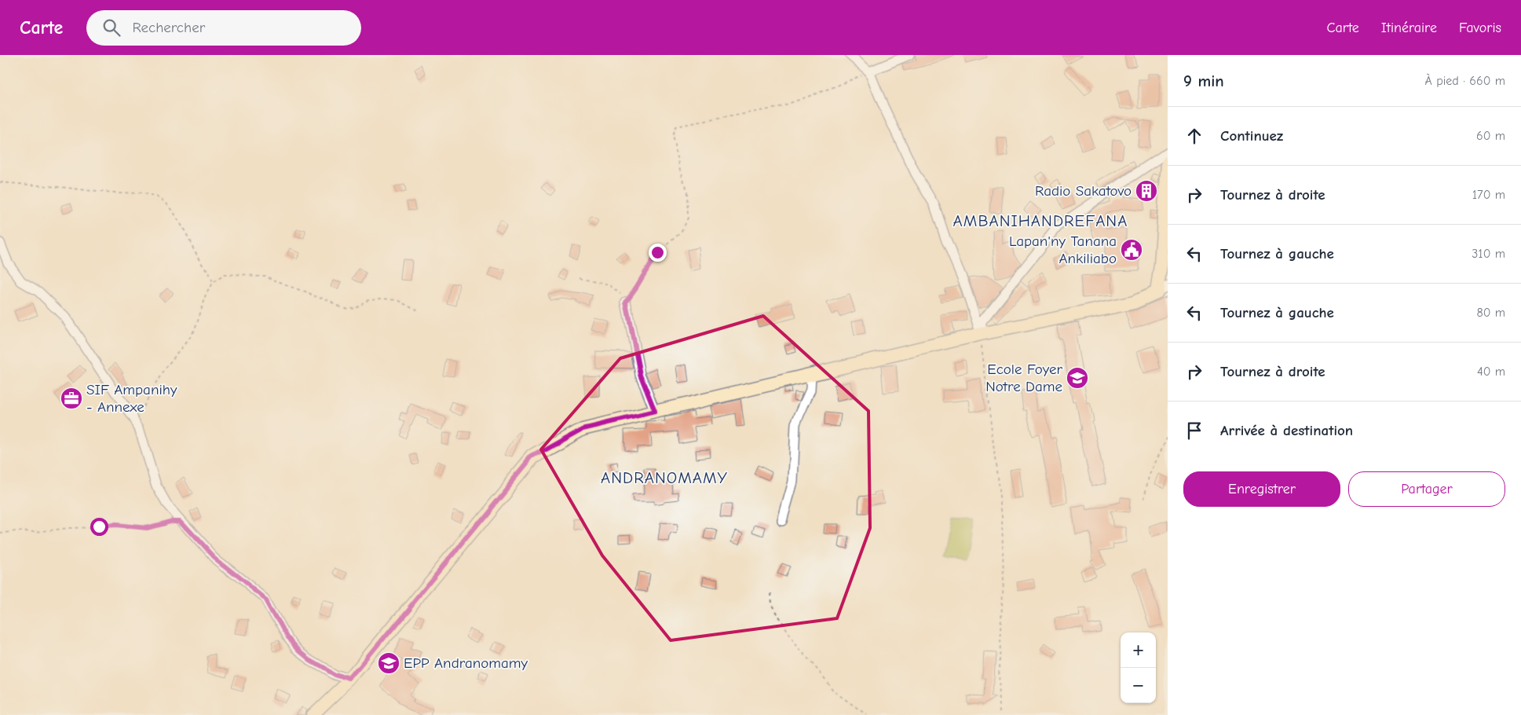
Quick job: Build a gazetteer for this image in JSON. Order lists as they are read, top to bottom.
{
  "districts": ["AMBANIHANDREFANA", "ANDRANOMAMY"],
  "places": {
    "building": ["Radio Sakatovo"],
    "public building": ["Lapan'ny Tanana Ankiliabo"],
    "school or university": ["Ecole Foyer Notre Dame", "EPP Andranomamy"],
    "office": ["SIF Ampanihy - Annexe"]
  },
  "page": {
    "header": "Carte",
    "search": "Rechercher",
    "nav": ["Carte", "Itinéraire", "Favoris"],
    "heading": ["9 min", "À pied · 660 m"],
    "list": [
      ["Continuez", "60 m"],
      ["Tournez à droite", "170 m"],
      ["Tournez à gauche", "310 m"],
      ["Tournez à gauche", "80 m"],
      ["Tournez à droite", "40 m"],
      "Arrivée à destination"
    ],
    "buttons": ["Enregistrer", "Partager"],
    "map_buttons": ["+", "−"]
  }
}
